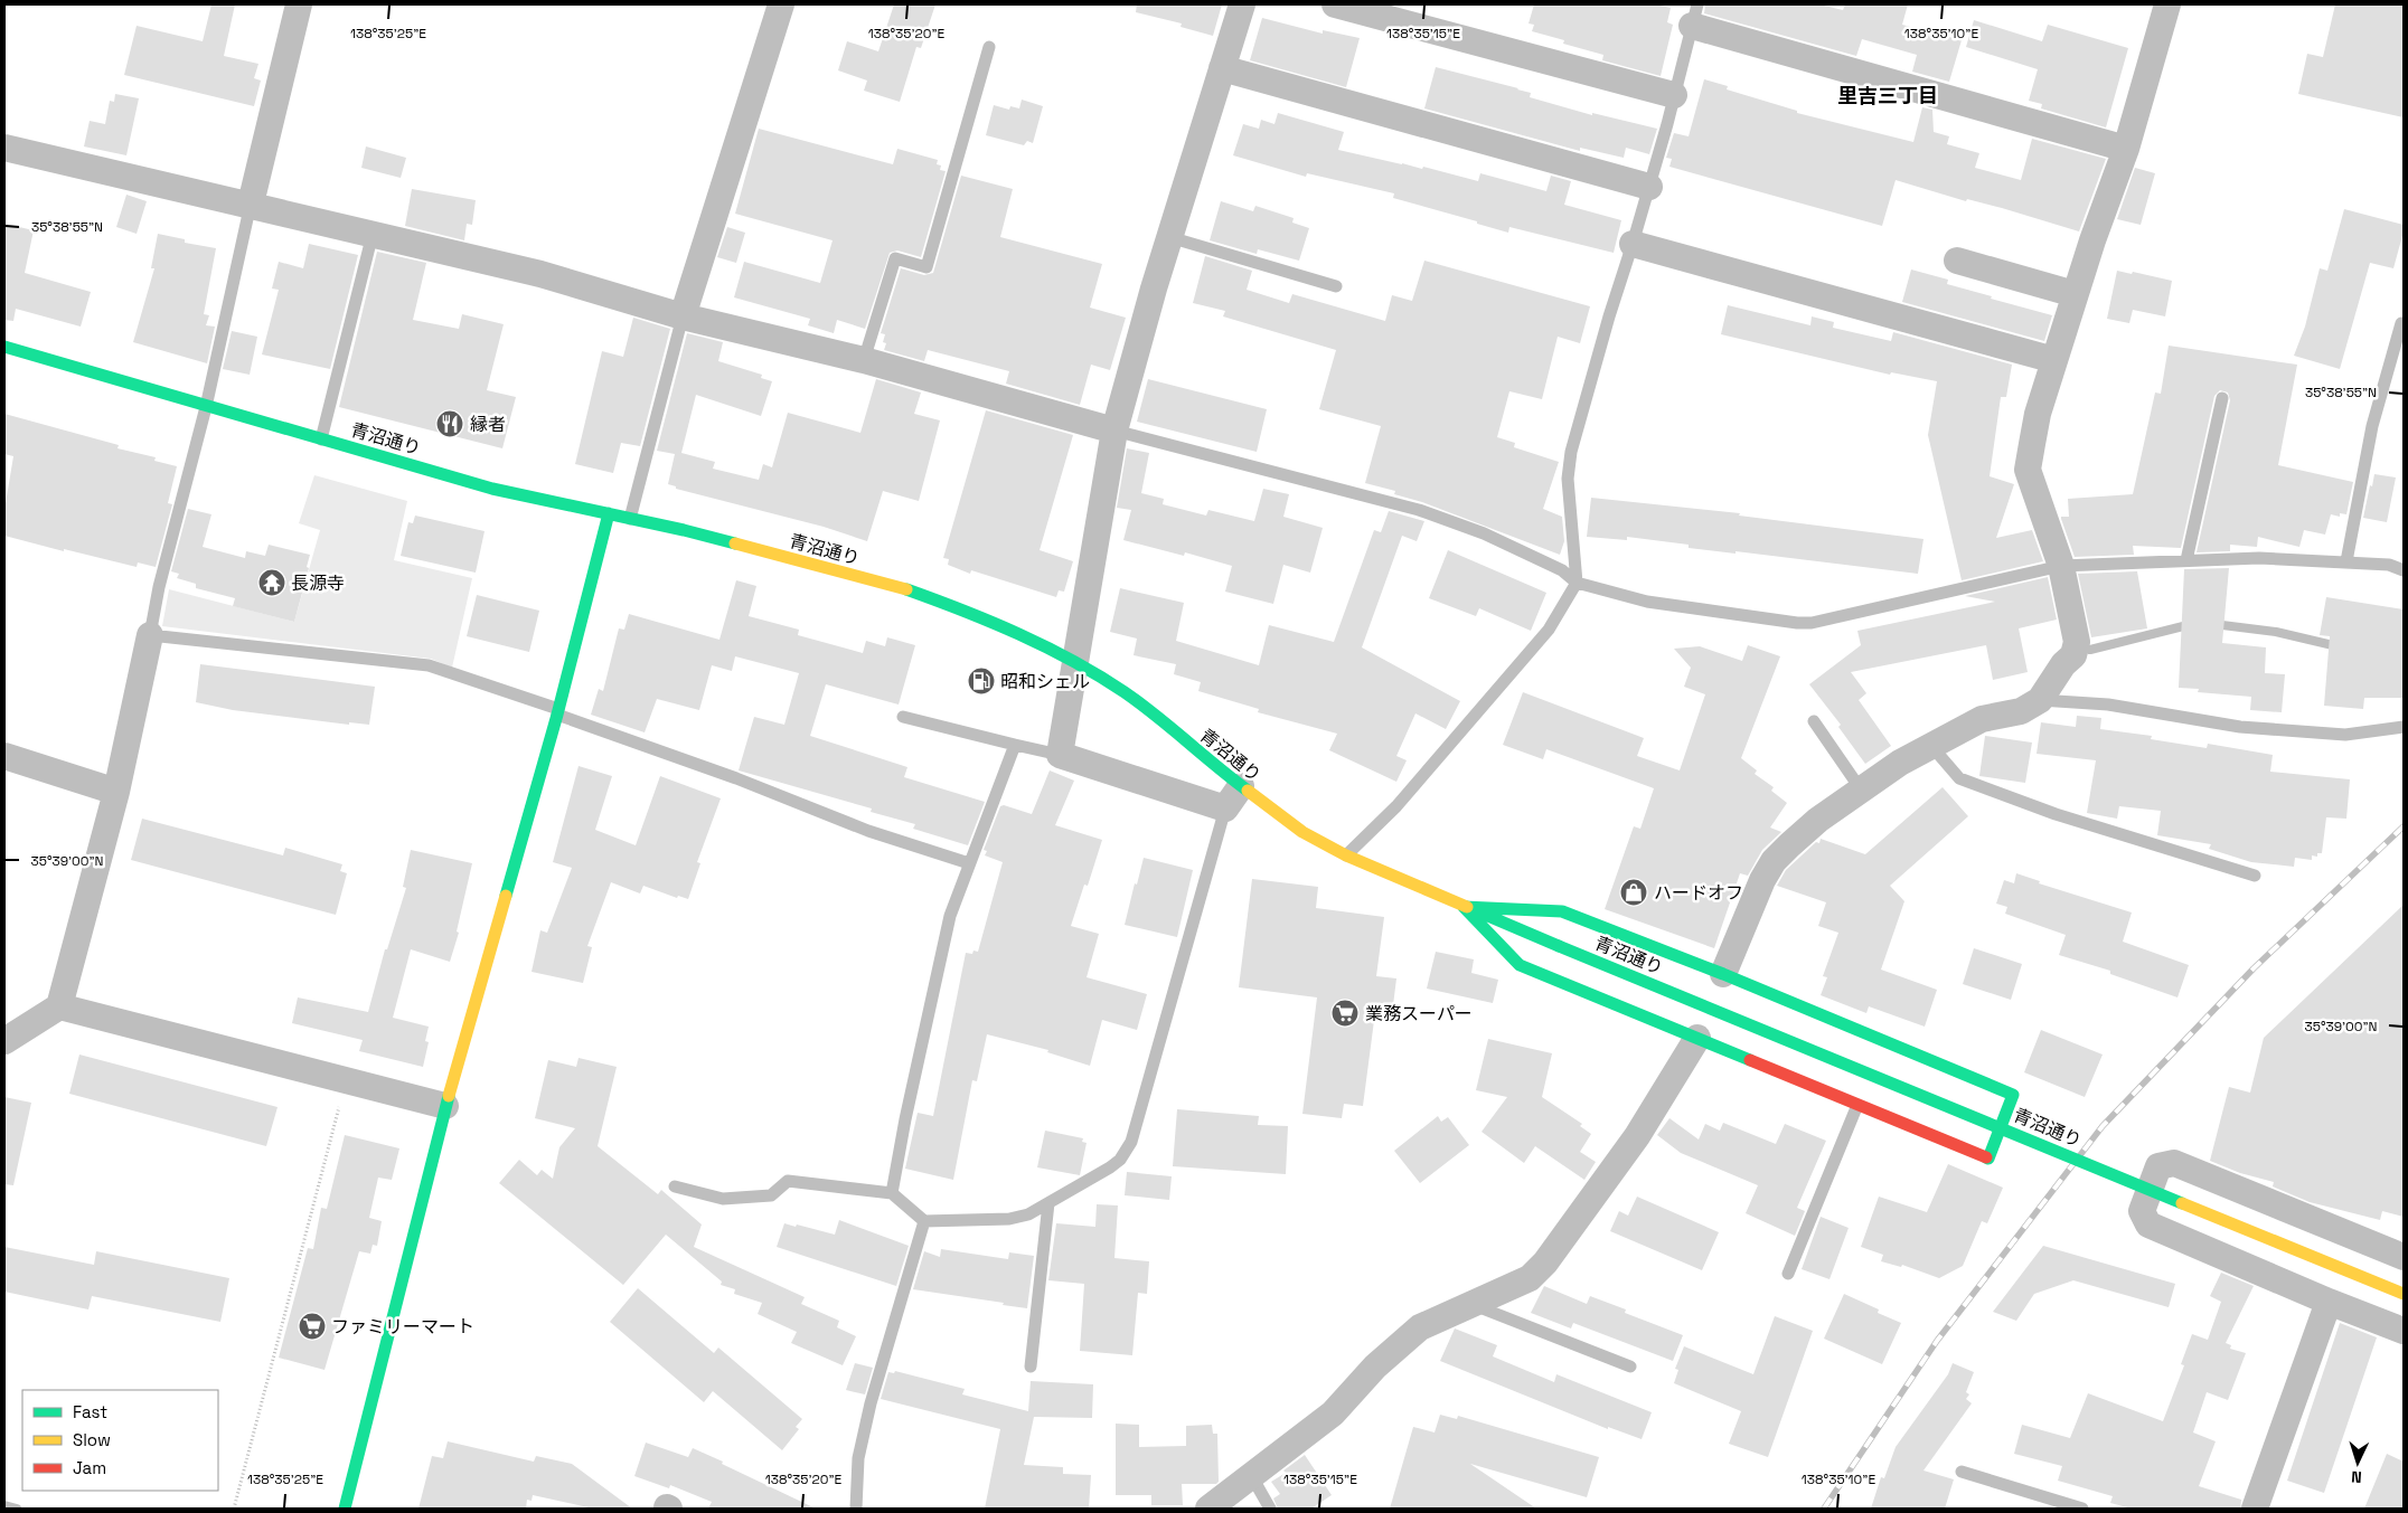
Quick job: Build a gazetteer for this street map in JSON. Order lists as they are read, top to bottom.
{
  "streets": {
    "street": ["青沼通り"]
  },
  "districts": ["里吉三丁目"],
  "places": {
    "restaurant": ["縁者"],
    "temple": ["長源寺"],
    "fuel station": ["昭和シェル"],
    "shop": ["ハードオフ"],
    "supermarket": ["業務スーパー", "ファミリーマート"]
  },
  "legend": ["Fast", "Slow", "Jam"],
  "north": "bottom",
  "coordinates": [
    "138°35'25\"E",
    "138°35'20\"E",
    "138°35'15\"E",
    "138°35'10\"E",
    "35°38'55\"N",
    "35°39'00\"N"
  ]
}
